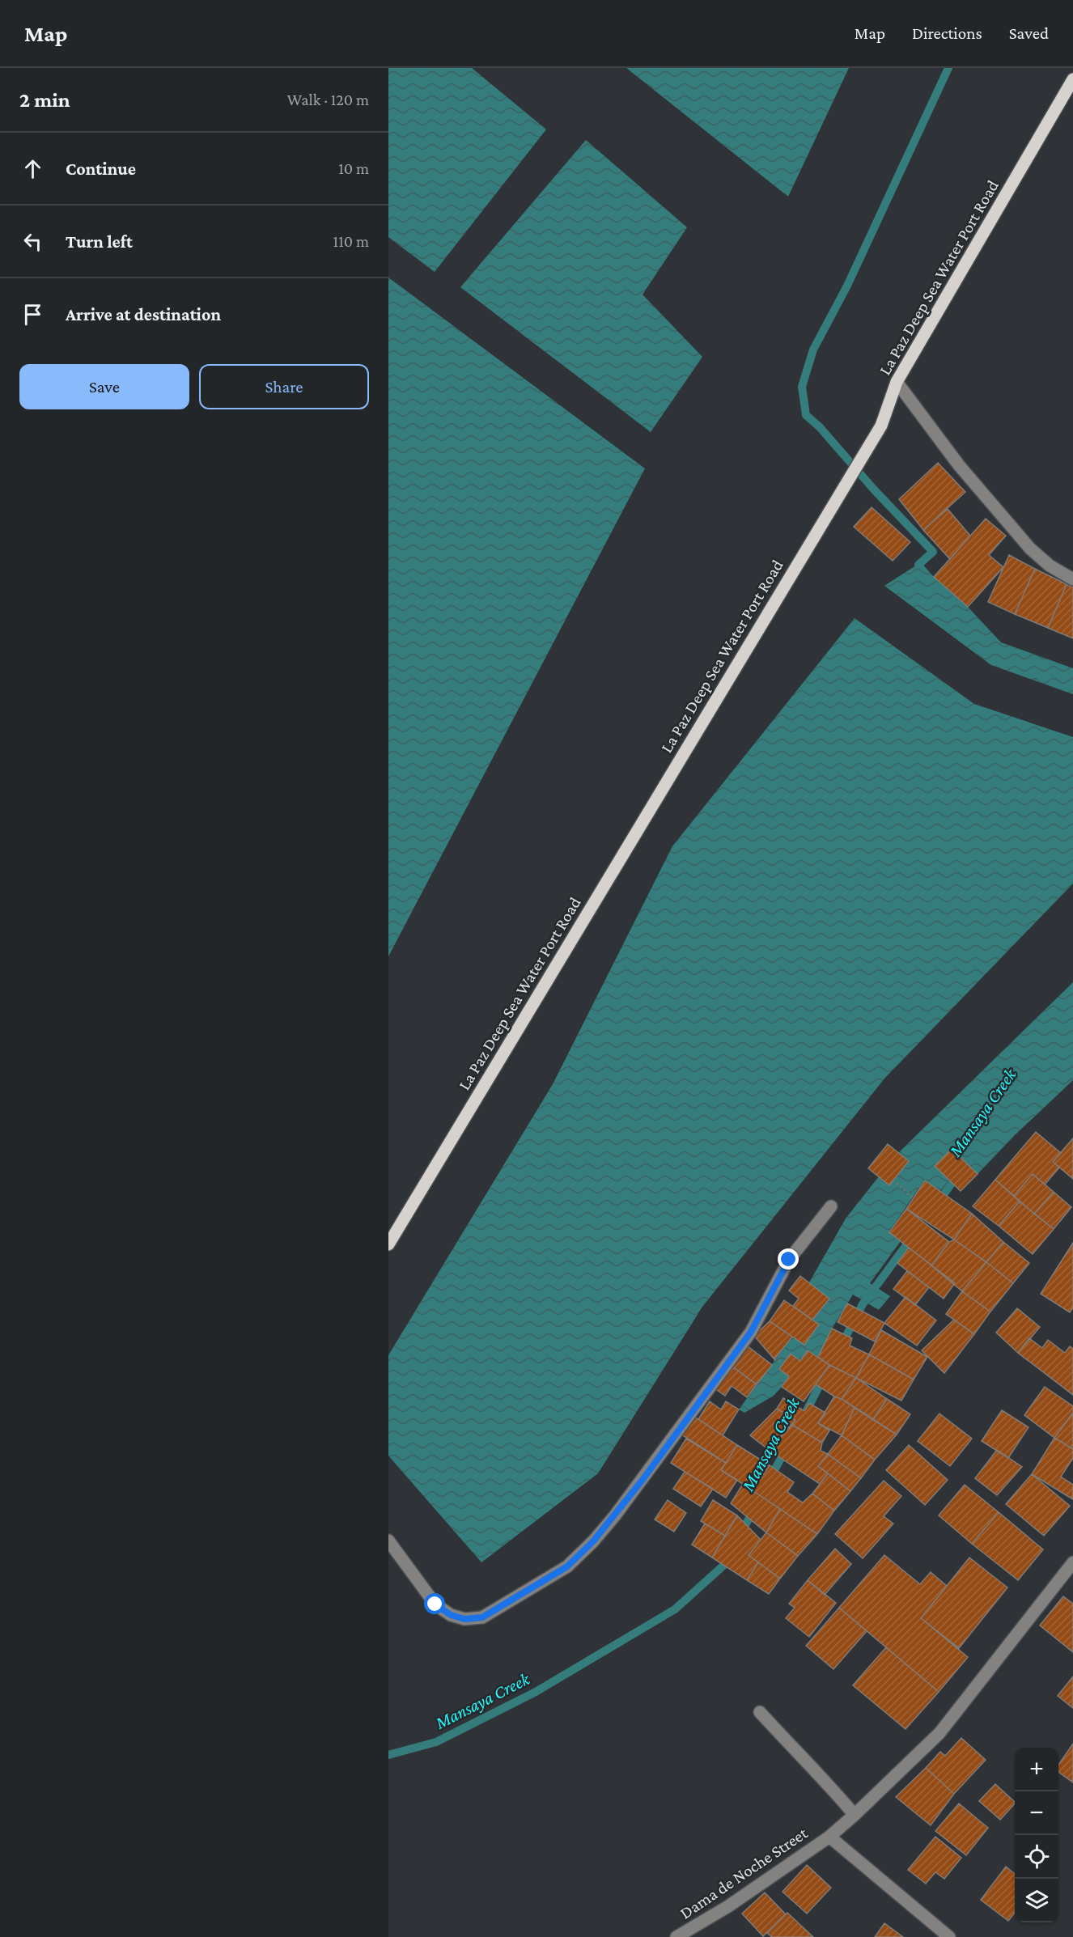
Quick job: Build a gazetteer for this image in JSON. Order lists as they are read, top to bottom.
{
  "streets": {
    "main road": ["La Paz Deep Sea Water Port Road"],
    "street": ["Dama de Noche Street"]
  },
  "water": ["Mansaya Creek"],
  "page": {
    "header": "Map",
    "nav": ["Map", "Directions", "Saved"],
    "heading": ["2 min", "Walk · 120 m"],
    "list": [
      ["Continue", "10 m"],
      ["Turn left", "110 m"],
      "Arrive at destination"
    ],
    "buttons": ["Save", "Share"],
    "map_buttons": ["+", "−"]
  }
}
